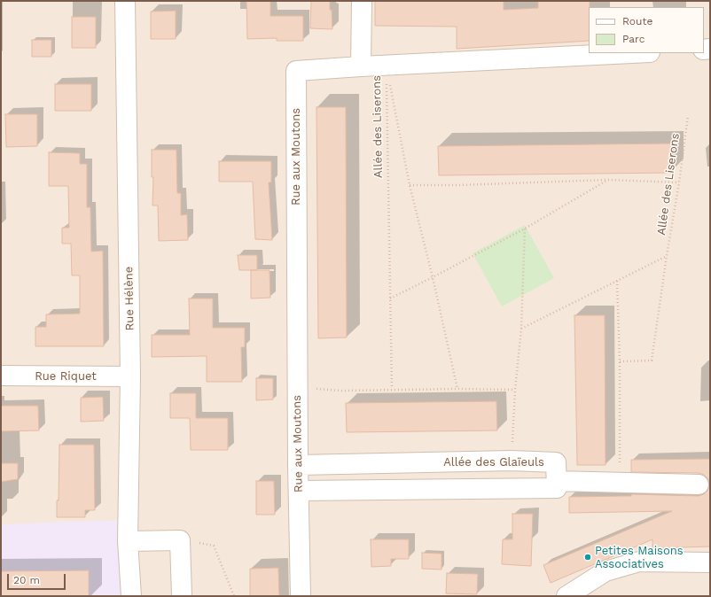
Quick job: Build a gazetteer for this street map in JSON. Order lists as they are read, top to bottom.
{
  "streets": {
    "street": [
      "Rue aux Moutons",
      "Rue Hélène",
      "Rue Riquet",
      "Allée des Glaïeuls"
    ],
    "path": ["Allée des Liserons"]
  },
  "crossings": [
    ["Allée des Liserons", "Rue aux Moutons"],
    ["Rue aux Moutons", "Allée des Glaïeuls"],
    ["Rue Hélène", "Rue Riquet"]
  ],
  "places": ["Petites Maisons Associatives"],
  "legend": ["Route", "Parc"],
  "scale_bar": "20 m"
}
